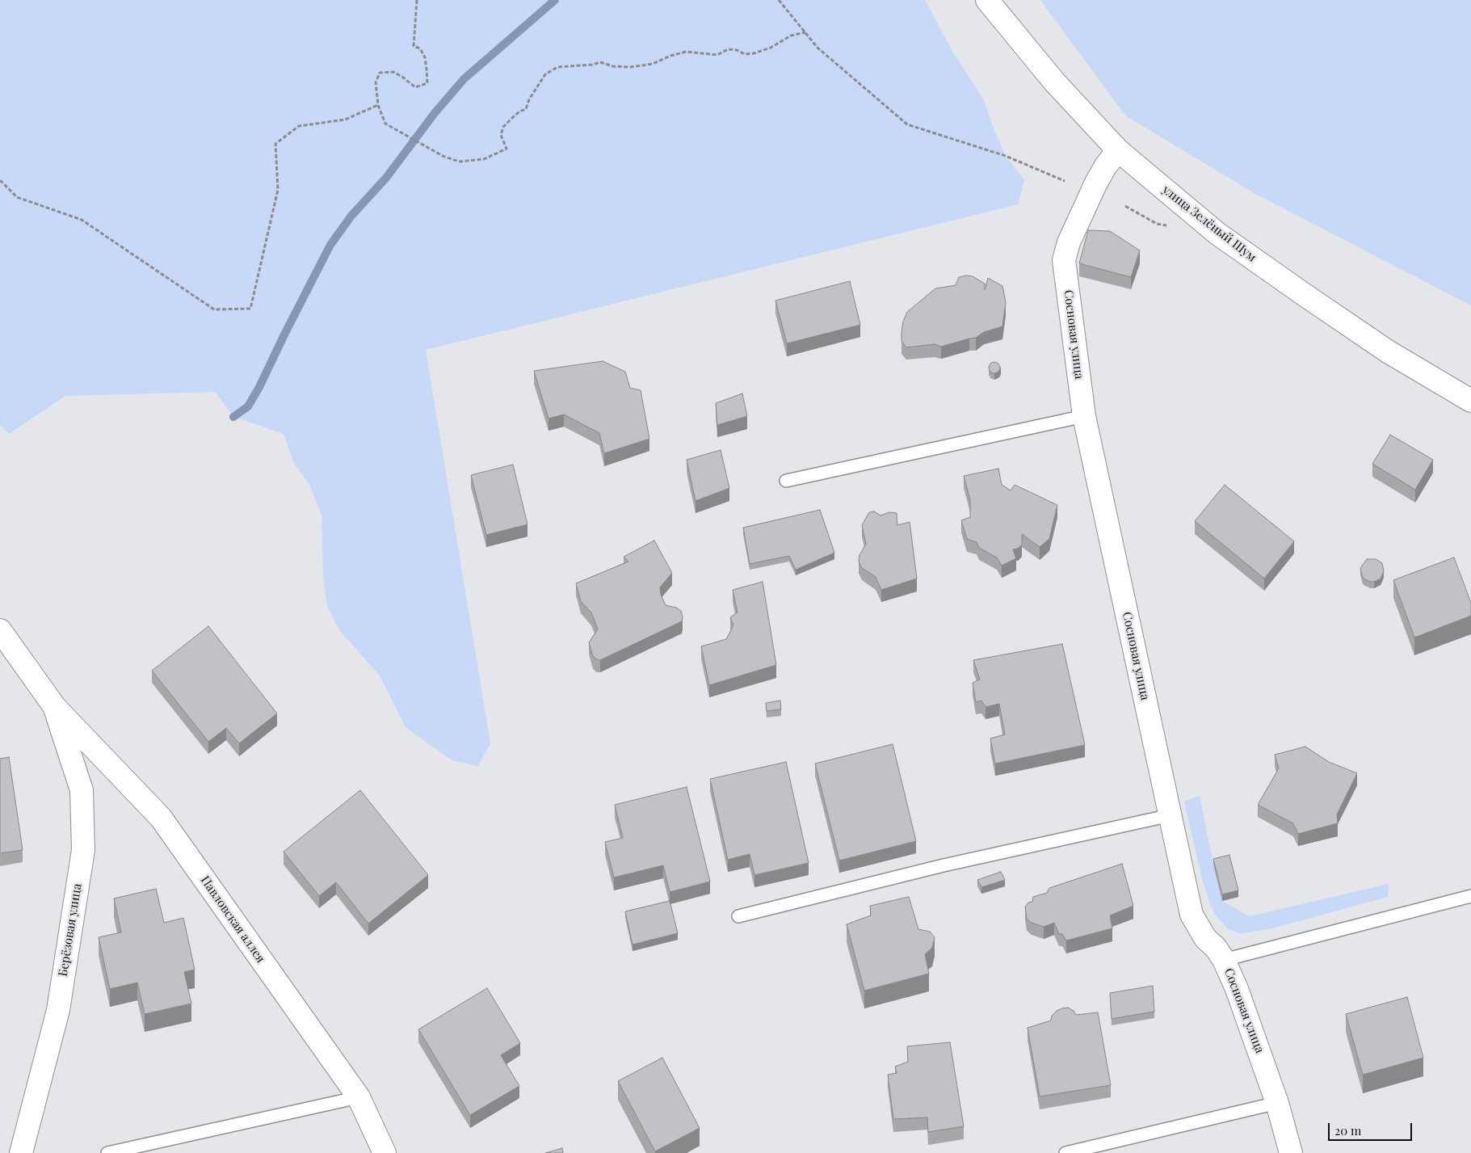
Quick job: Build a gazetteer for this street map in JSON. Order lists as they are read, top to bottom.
{
  "streets": {
    "street": [
      "улица Зелёный Шум",
      "Сосновая улица",
      "Павловская аллея",
      "Берёзовая улица"
    ]
  },
  "crossings": [
    ["улица Зелёный Шум", "Сосновая улица"],
    ["Павловская аллея", "Берёзовая улица"]
  ],
  "scale_bar": "20 m"
}
